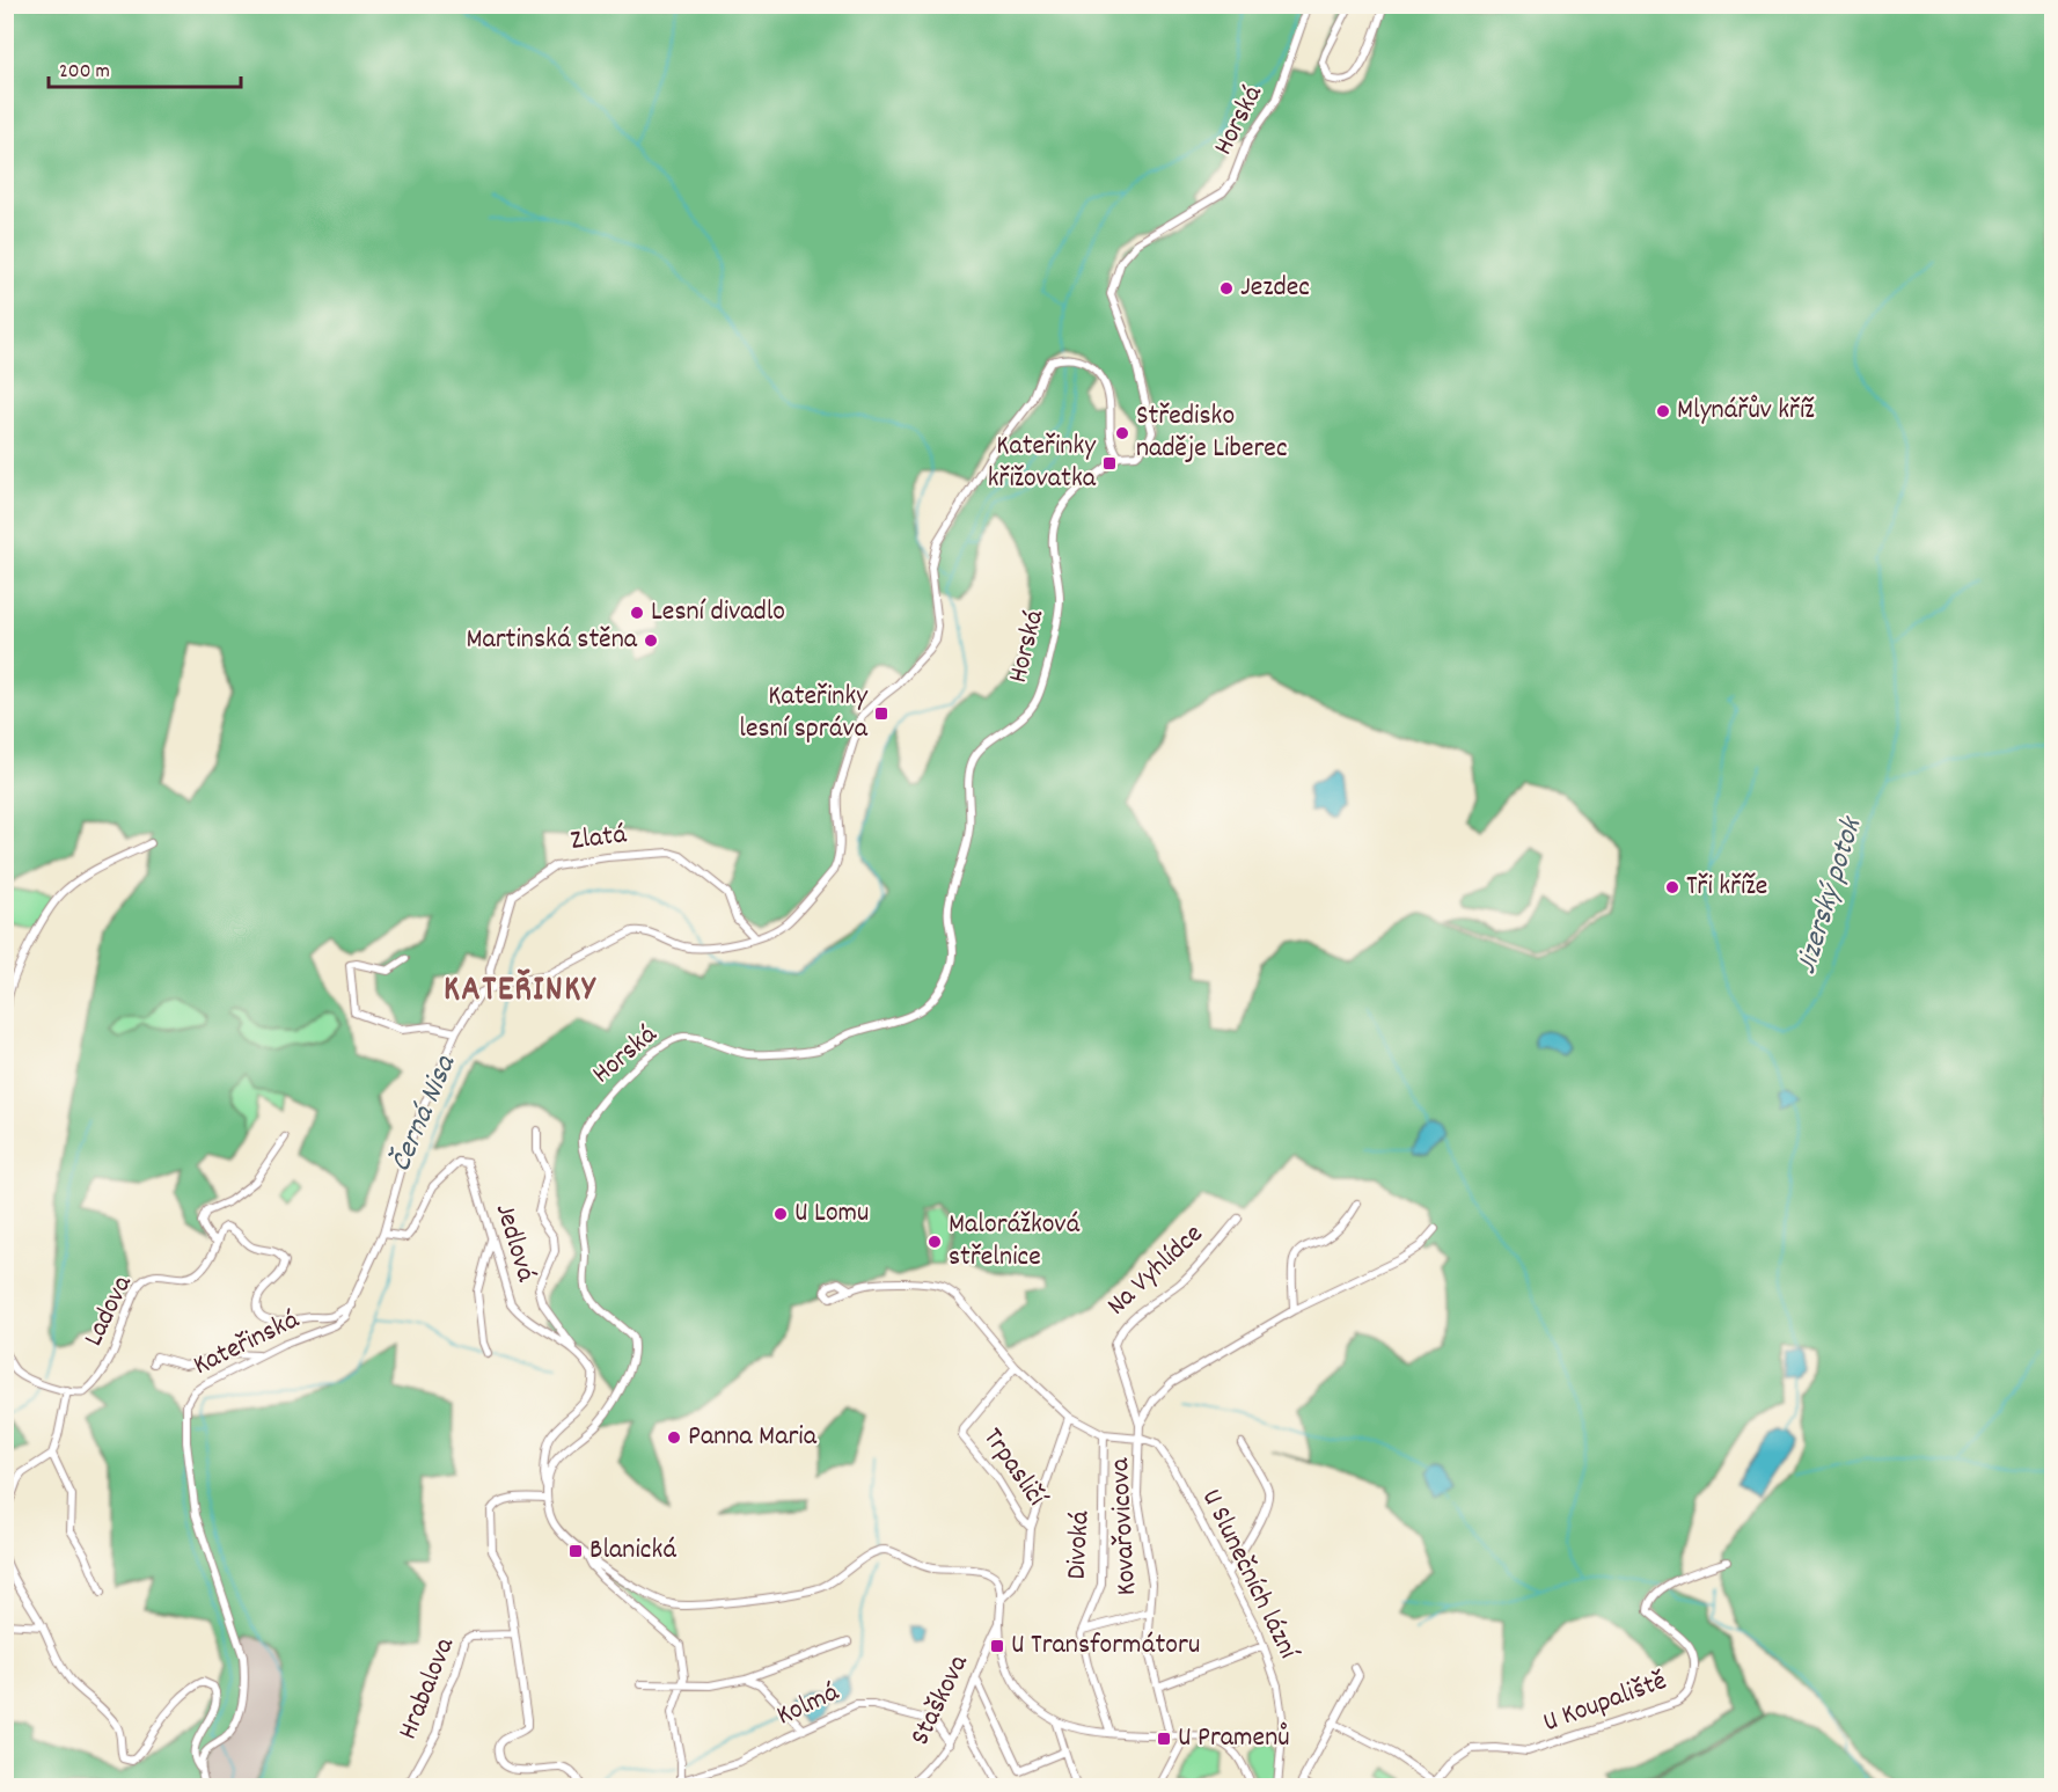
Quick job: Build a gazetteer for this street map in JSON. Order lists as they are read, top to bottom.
{
  "streets": {
    "street": [
      "Horská",
      "Zlatá",
      "Jedlová",
      "Na Vyhlídce",
      "Ladova",
      "Kateřinská",
      "Trpasličí",
      "Kovařovicova",
      "Divoká",
      "U Slunečních lázní",
      "Hrabalova",
      "Staškova",
      "U Koupaliště",
      "Kolmá"
    ]
  },
  "crossings": [
    ["Horská", "Jedlová"],
    ["Zlatá", "Kateřinská"],
    ["Jedlová", "Kateřinská"],
    ["Na Vyhlídce", "Kovařovicova"],
    ["Na Vyhlídce", "U Slunečních lázní"],
    ["Kovařovicova", "Divoká"],
    ["Kovařovicova", "U Slunečních lázní"],
    ["Staškova", "Kolmá"]
  ],
  "districts": ["KATEŘINKY"],
  "water": ["Jizerský potok", "Černá Nisa"],
  "places": {
    "other": [
      "Jezdec",
      "Mlynářův kříž",
      "Středisko naděje Liberec",
      "Lesní divadlo",
      "Martinská stěna",
      "Tři kříže",
      "U Lomu",
      "Malorážková střelnice",
      "Panna Maria"
    ],
    "transit": [
      "Kateřinky křižovatka",
      "Kateřinky lesní správa",
      "Blanická",
      "U Transformátoru",
      "U Pramenů"
    ]
  },
  "scale_bar": "200 m"
}
